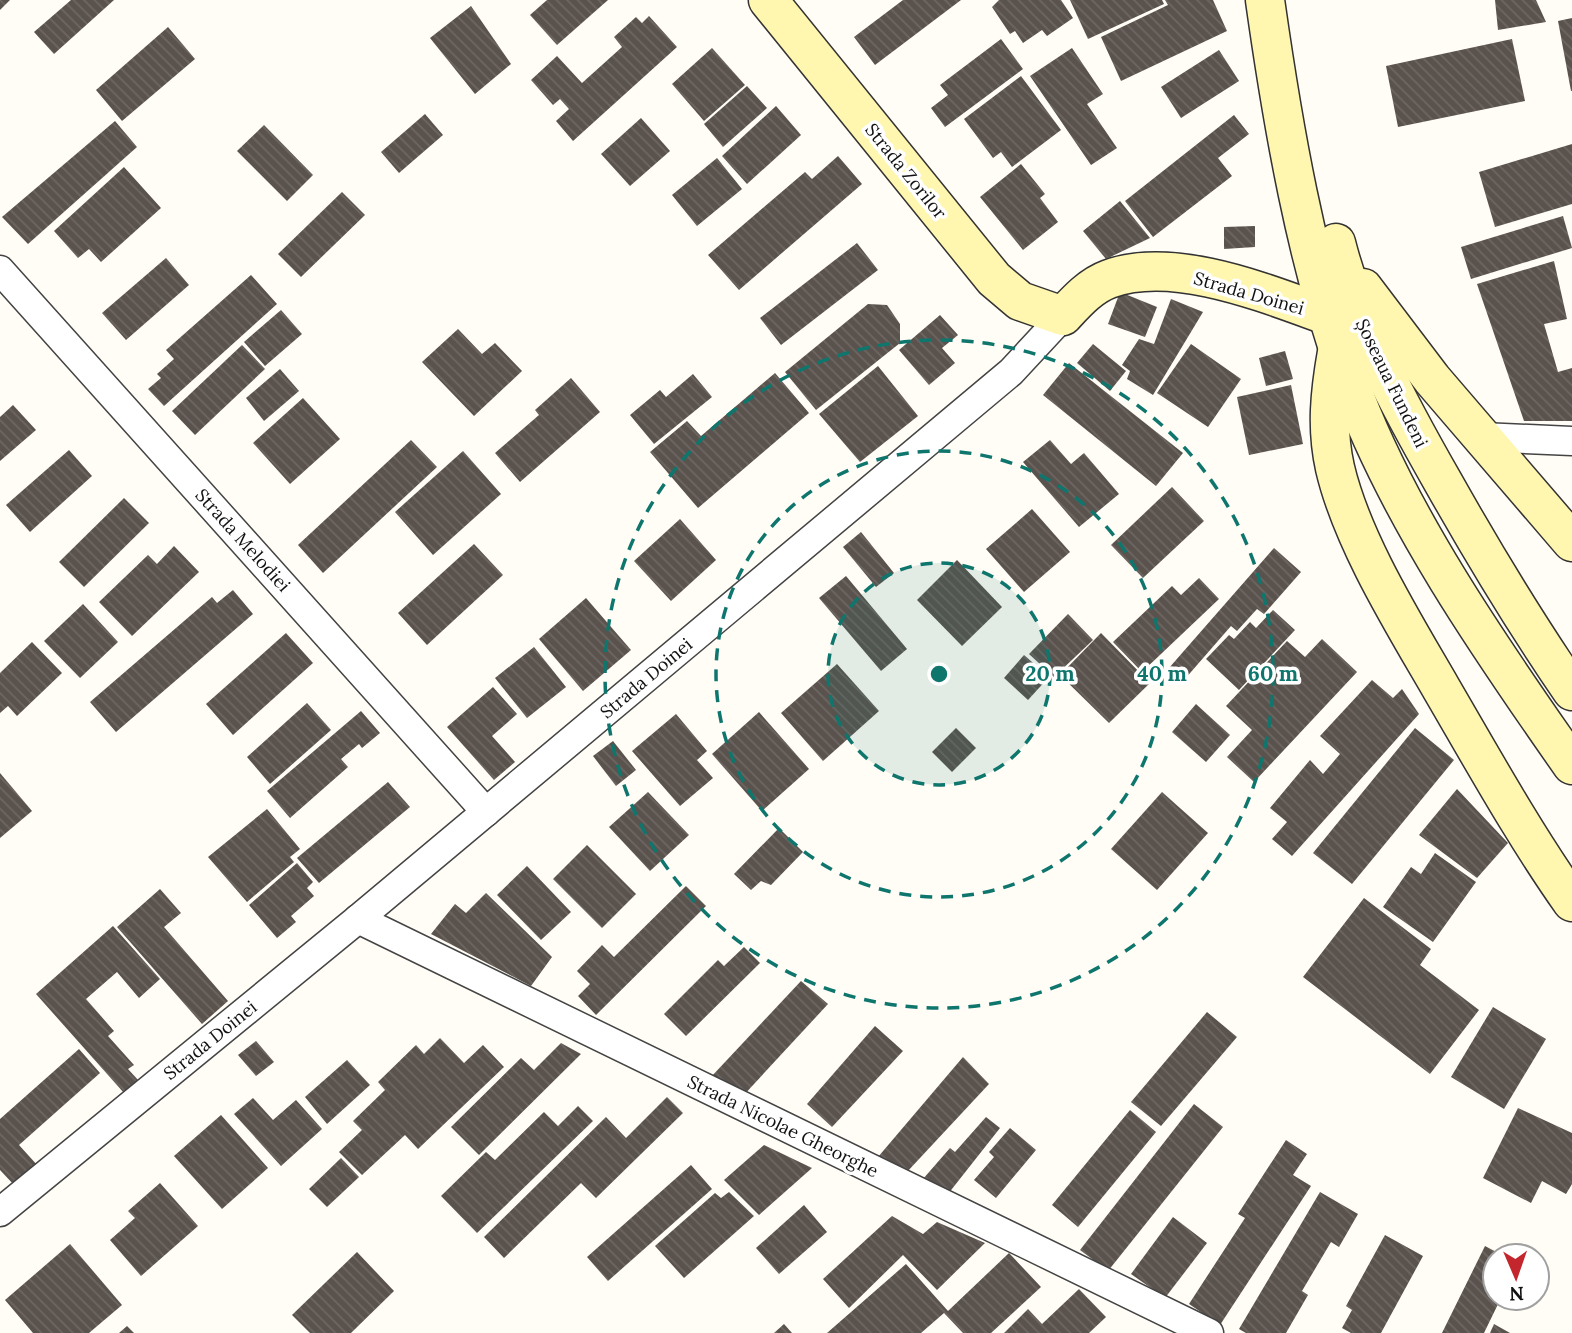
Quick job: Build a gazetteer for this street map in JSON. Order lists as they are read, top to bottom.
{
  "streets": {
    "street": [
      "Strada Zorilor",
      "Strada Doinei",
      "Șoseaua Fundeni",
      "Strada Melodiei",
      "Strada Nicolae Gheorghe"
    ]
  },
  "crossings": [
    ["Strada Zorilor", "Strada Doinei"],
    ["Strada Doinei", "Șoseaua Fundeni"],
    ["Strada Doinei", "Strada Melodiei"],
    ["Strada Doinei", "Strada Nicolae Gheorghe"]
  ],
  "north": "bottom",
  "rings": ["20 m", "40 m", "60 m"]
}
